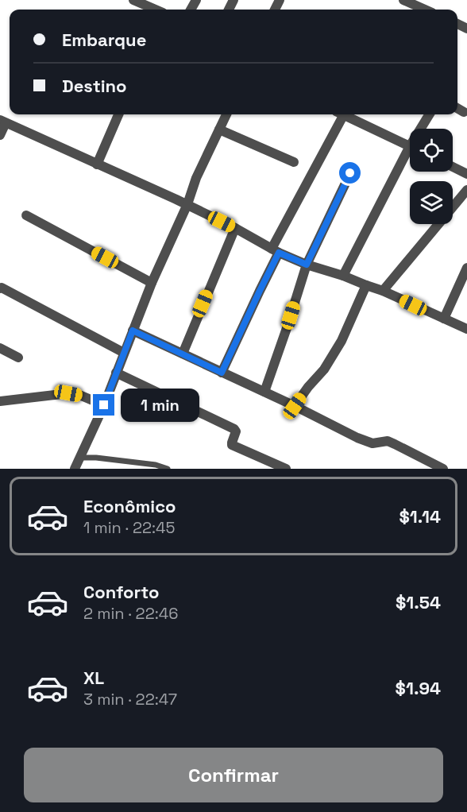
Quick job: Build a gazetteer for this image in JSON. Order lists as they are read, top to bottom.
{
  "page": {
    "banner": ["Embarque", "Destino"],
    "bubble": "1 min",
    "list": [
      {
        "name": "Econômico",
        "note": "1 min · 22:45",
        "value": "$1.14"
      },
      {
        "name": "Conforto",
        "note": "2 min · 22:46",
        "value": "$1.54"
      },
      {
        "name": "XL",
        "note": "3 min · 22:47",
        "value": "$1.94"
      }
    ],
    "buttons": "Confirmar"
  }
}
